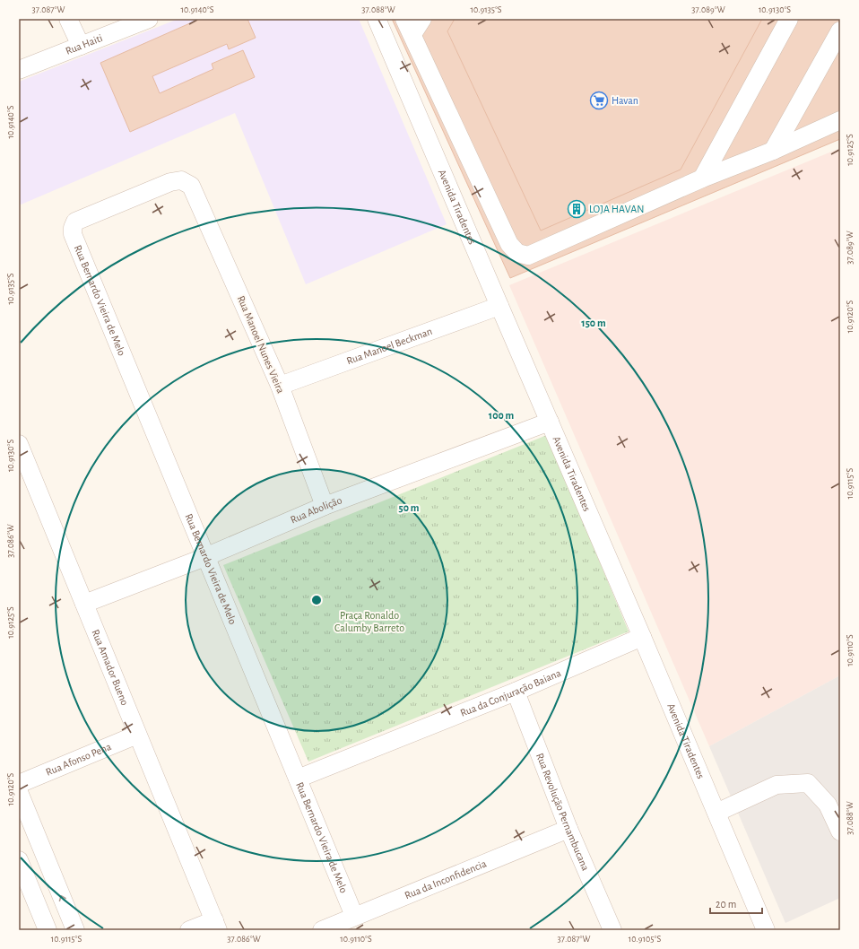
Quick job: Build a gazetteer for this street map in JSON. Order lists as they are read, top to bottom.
{
  "streets": {
    "street": [
      "Rua Haiti",
      "Avenida Tiradentes",
      "Rua Bernardo Vieira de Melo",
      "Rua Manoel Nunes Vieira",
      "Rua Manoel Beckman",
      "Rua Abolição",
      "Rua Amador Bueno",
      "Rua da Conjuração Baiana",
      "Rua Afonso Pena",
      "Rua Revolução Pernambucana",
      "Rua da Inconfidencia"
    ]
  },
  "crossings": [
    ["Avenida Tiradentes", "Rua Manoel Beckman"],
    ["Avenida Tiradentes", "Rua Abolição"],
    ["Avenida Tiradentes", "Rua da Conjuração Baiana"],
    ["Rua Bernardo Vieira de Melo", "Rua Manoel Nunes Vieira"],
    ["Rua Bernardo Vieira de Melo", "Rua Abolição"],
    ["Rua Bernardo Vieira de Melo", "Rua da Conjuração Baiana"],
    ["Rua Bernardo Vieira de Melo", "Rua da Inconfidencia"],
    ["Rua Manoel Nunes Vieira", "Rua Manoel Beckman"],
    ["Rua Manoel Nunes Vieira", "Rua Abolição"],
    ["Rua Abolição", "Rua Amador Bueno"],
    ["Rua Amador Bueno", "Rua Afonso Pena"],
    ["Rua da Conjuração Baiana", "Rua Revolução Pernambucana"],
    ["Rua Revolução Pernambucana", "Rua da Inconfidencia"]
  ],
  "parks": ["Praça Ronaldo Calumby Barreto"],
  "places": {
    "supermarket": ["Havan"],
    "building": ["LOJA HAVAN"]
  },
  "scale_bar": "20 m",
  "coordinates": [
    "37.087°W",
    "10.9140°S",
    "37.088°W",
    "10.9135°S",
    "37.089°W",
    "10.9130°S",
    "10.9125°S",
    "10.9120°S",
    "10.9115°S",
    "37.086°W",
    "10.9110°S",
    "10.9105°S"
  ],
  "rings": ["150 m", "100 m", "50 m"]
}
